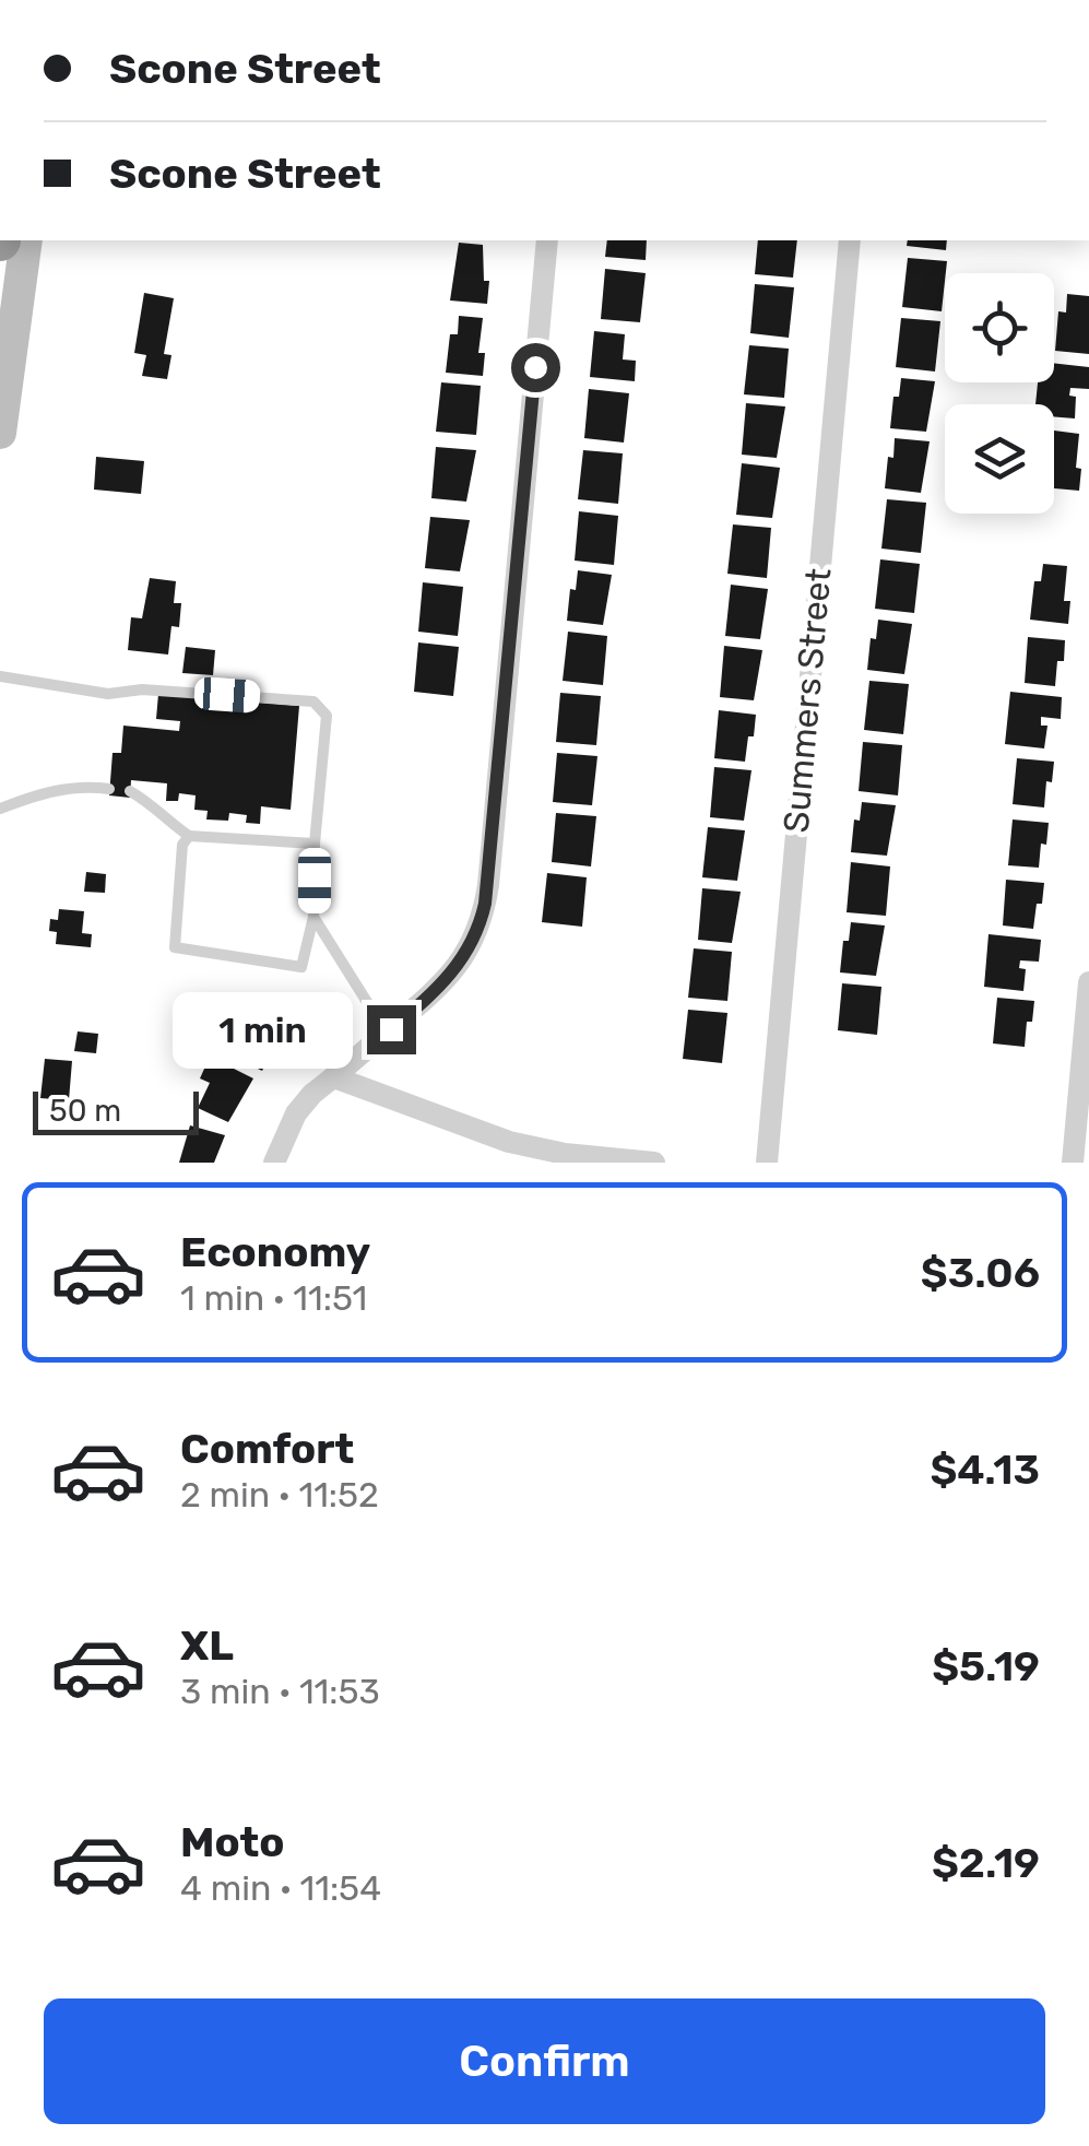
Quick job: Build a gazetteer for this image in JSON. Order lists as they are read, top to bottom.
{
  "streets": {
    "street": ["Summers Street"]
  },
  "scale_bar": "50 m",
  "page": {
    "banner": ["Scone Street", "Scone Street"],
    "bubble": "1 min",
    "scale": "50 m",
    "list": [
      {
        "name": "Economy",
        "note": "1 min · 11:51",
        "value": "$3.06"
      },
      {
        "name": "Comfort",
        "note": "2 min · 11:52",
        "value": "$4.13"
      },
      {
        "name": "XL",
        "note": "3 min · 11:53",
        "value": "$5.19"
      },
      {
        "name": "Moto",
        "note": "4 min · 11:54",
        "value": "$2.19"
      }
    ],
    "buttons": "Confirm"
  }
}
